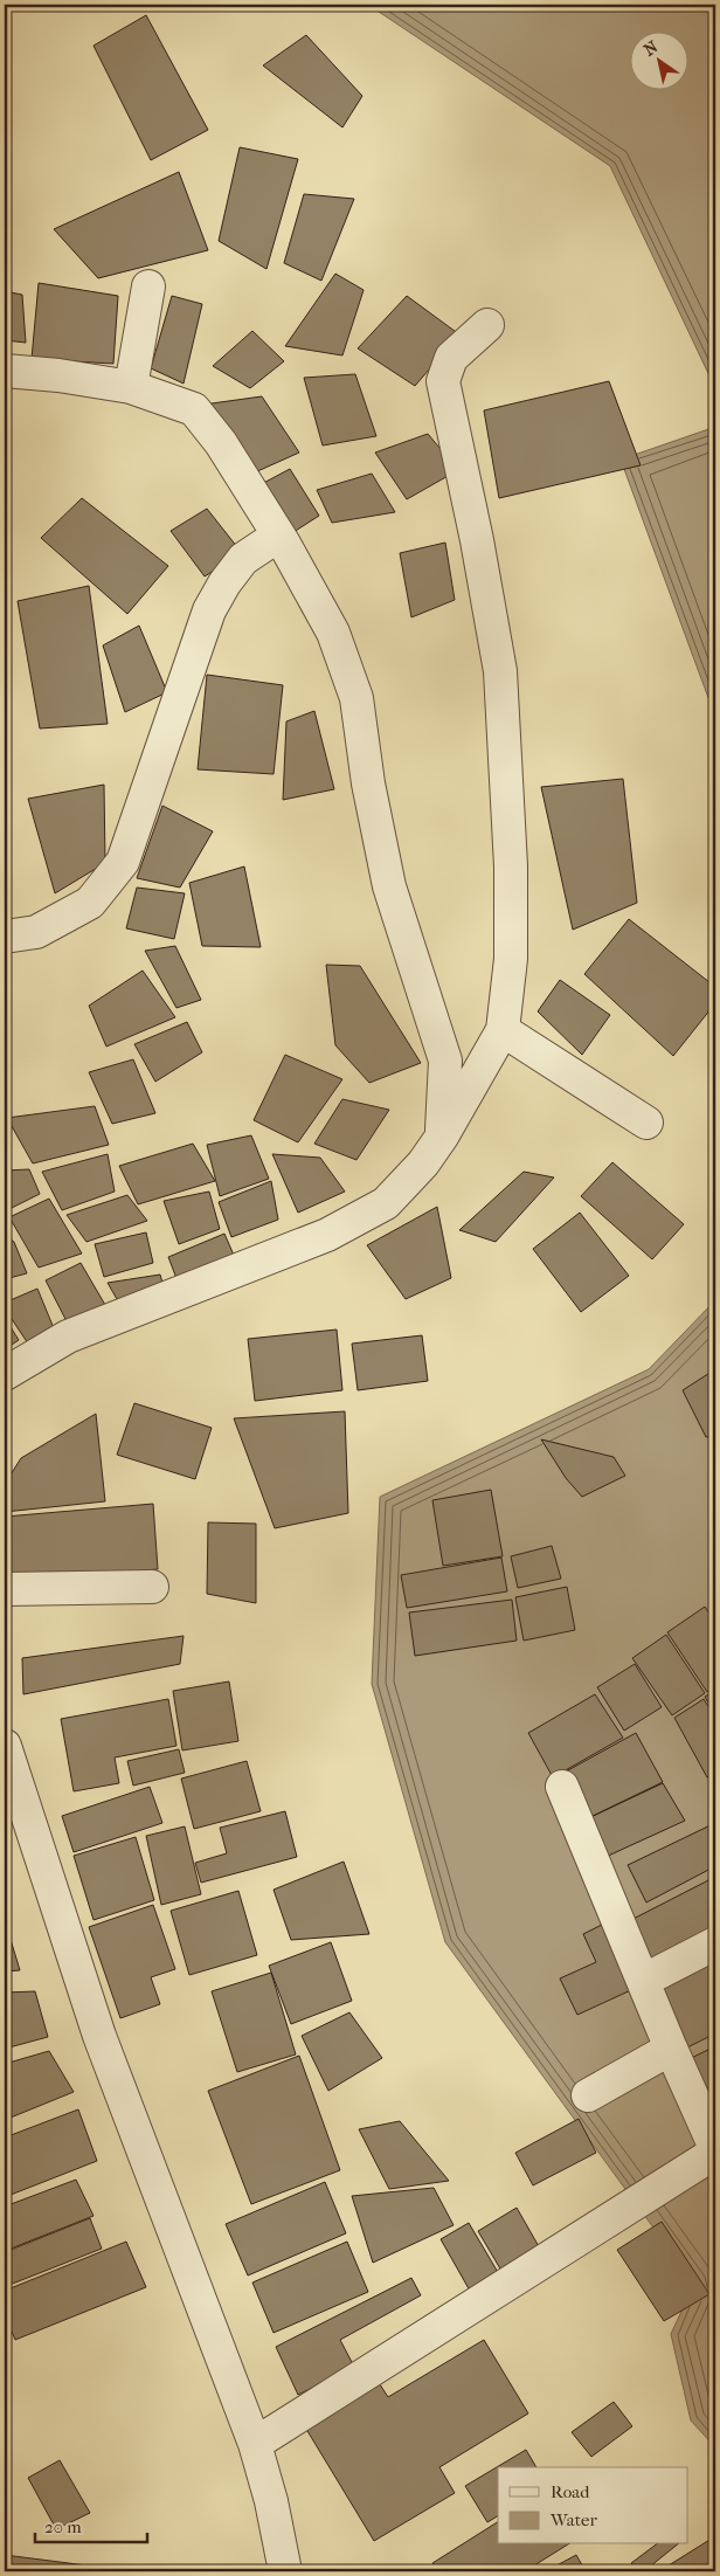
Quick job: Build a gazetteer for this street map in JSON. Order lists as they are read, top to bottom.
{
  "legend": ["Road", "Water"],
  "scale_bar": "20 m",
  "north": "top left"
}
